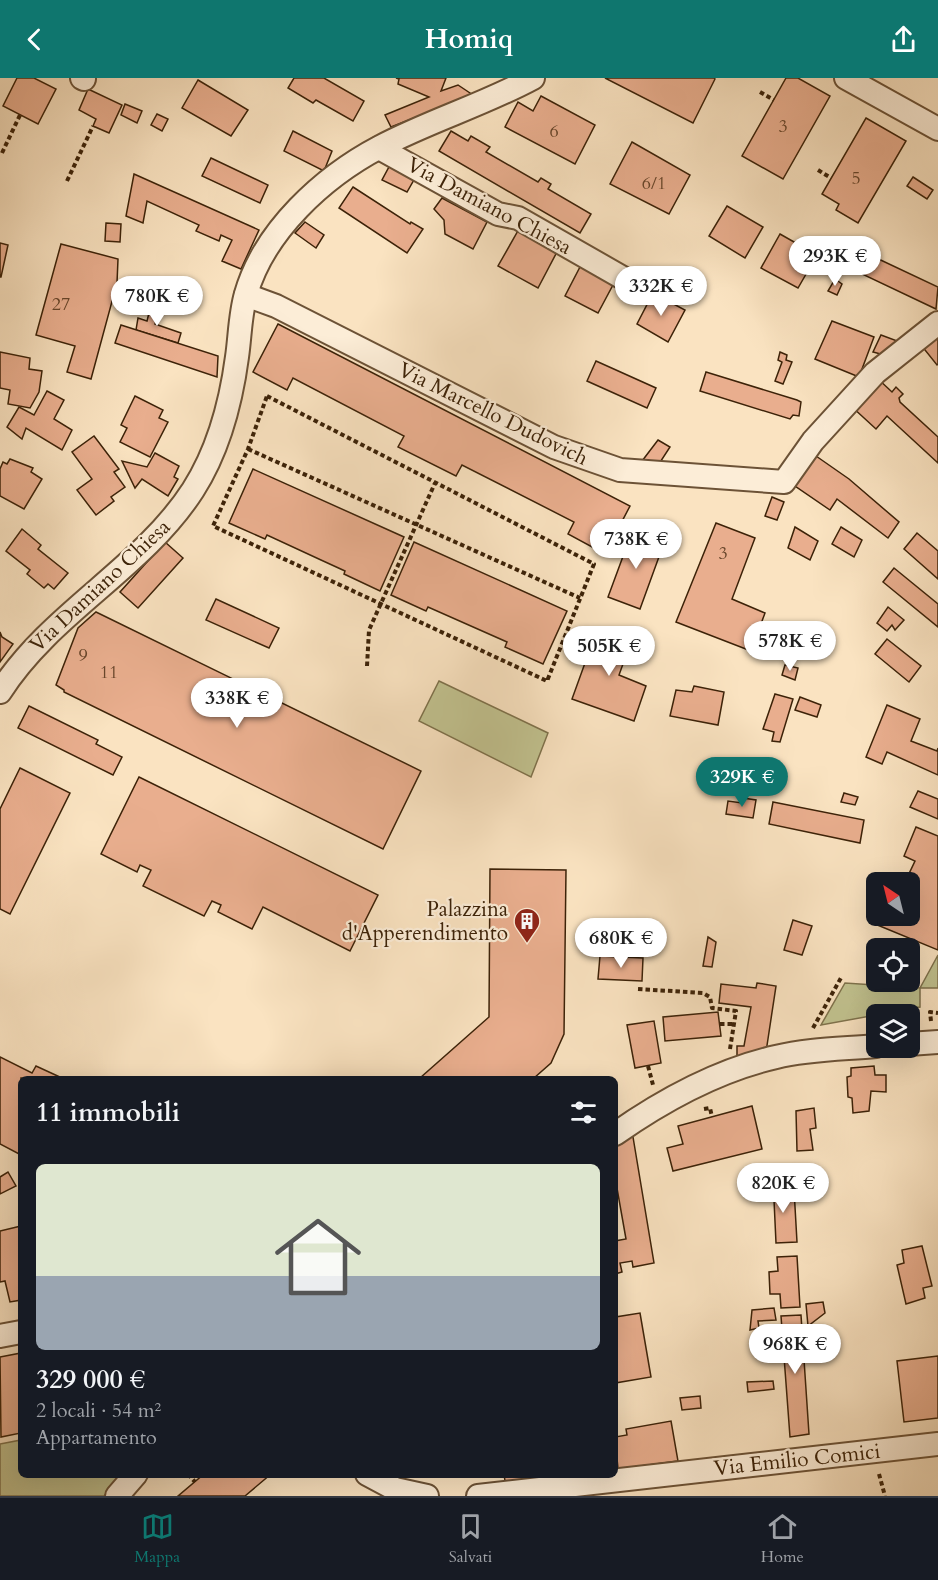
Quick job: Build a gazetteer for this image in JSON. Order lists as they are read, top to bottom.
{
  "streets": {
    "street": ["Via Damiano Chiesa", "Via Marcello Dudovich", "Via Emilio Comici"]
  },
  "crossings": [
    ["Via Damiano Chiesa", "Via Marcello Dudovich"]
  ],
  "places": {
    "building": ["Palazzina d'Apperendimento"]
  },
  "house_numbers": [
    "3",
    "6",
    "5",
    "6/1",
    "27",
    "3",
    "9",
    "11"
  ],
  "north": "top left",
  "page": {
    "header": "Homiq",
    "price": [
      "293K €",
      "332K €",
      "780K €",
      "738K €",
      "578K €",
      "505K €",
      "338K €",
      "329K €",
      "680K €",
      "820K €",
      "968K €"
    ],
    "heading": "11 immobili",
    "list": [
      {
        "name": "329 000 €",
        "note": "2 locali · 54 m² · Appartamento"
      }
    ],
    "tabs": ["Mappa", "Salvati", "Home"]
  }
}
